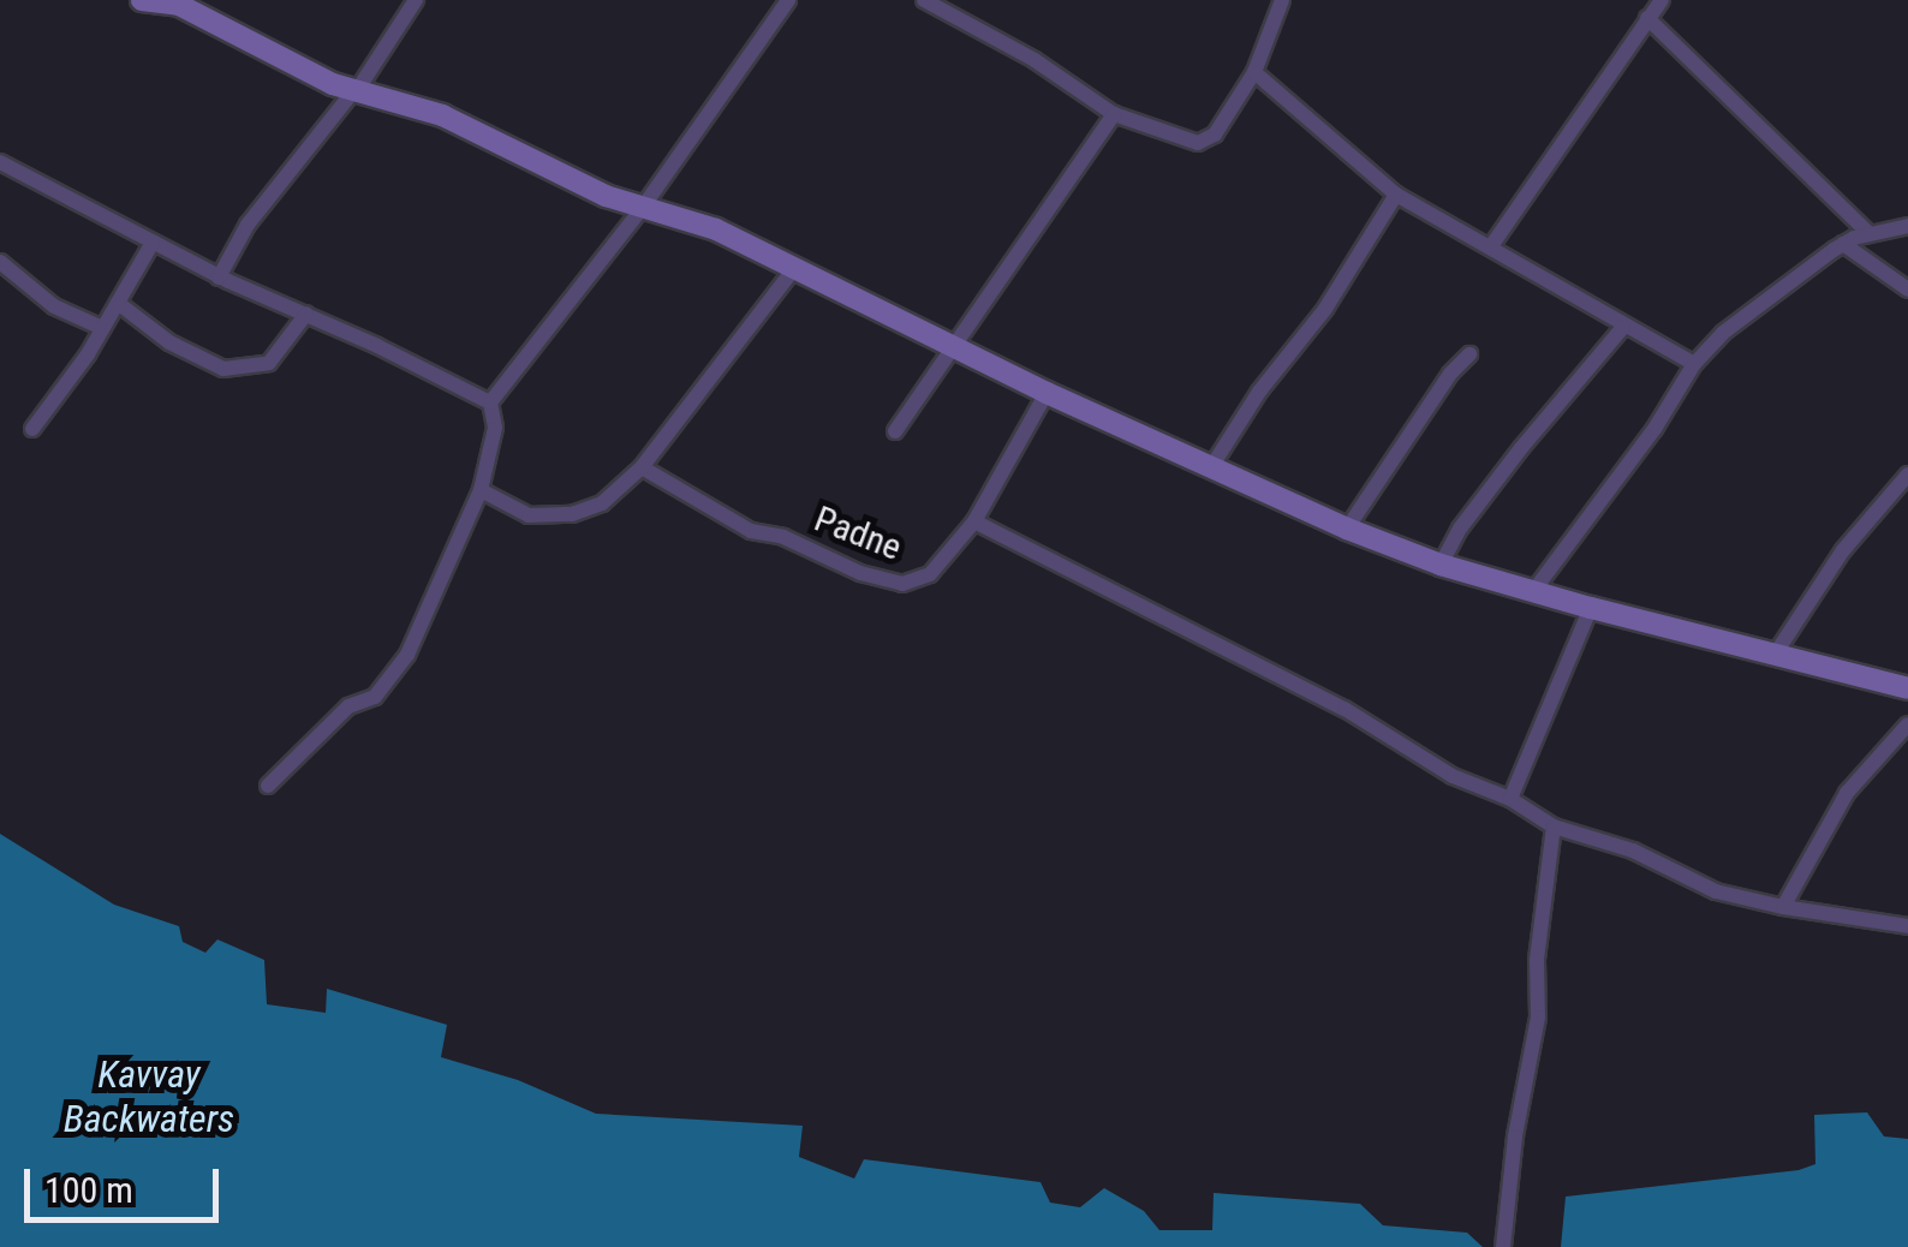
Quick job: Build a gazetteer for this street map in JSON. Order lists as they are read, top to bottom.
{
  "streets": {
    "street": ["Padne"]
  },
  "water": ["Kavvay Backwaters"],
  "scale_bar": "100 m"
}
